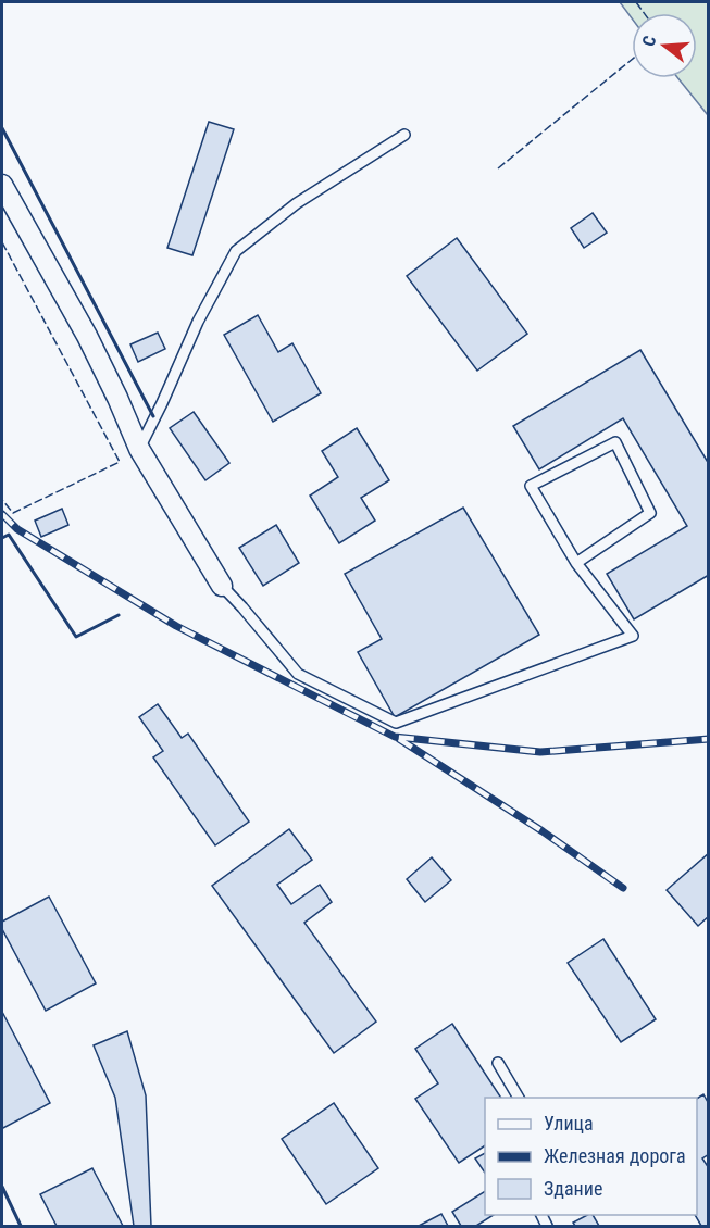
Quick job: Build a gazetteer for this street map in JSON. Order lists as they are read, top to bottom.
{
  "legend": ["Улица", "Железная дорога", "Здание"],
  "north": "left"
}
